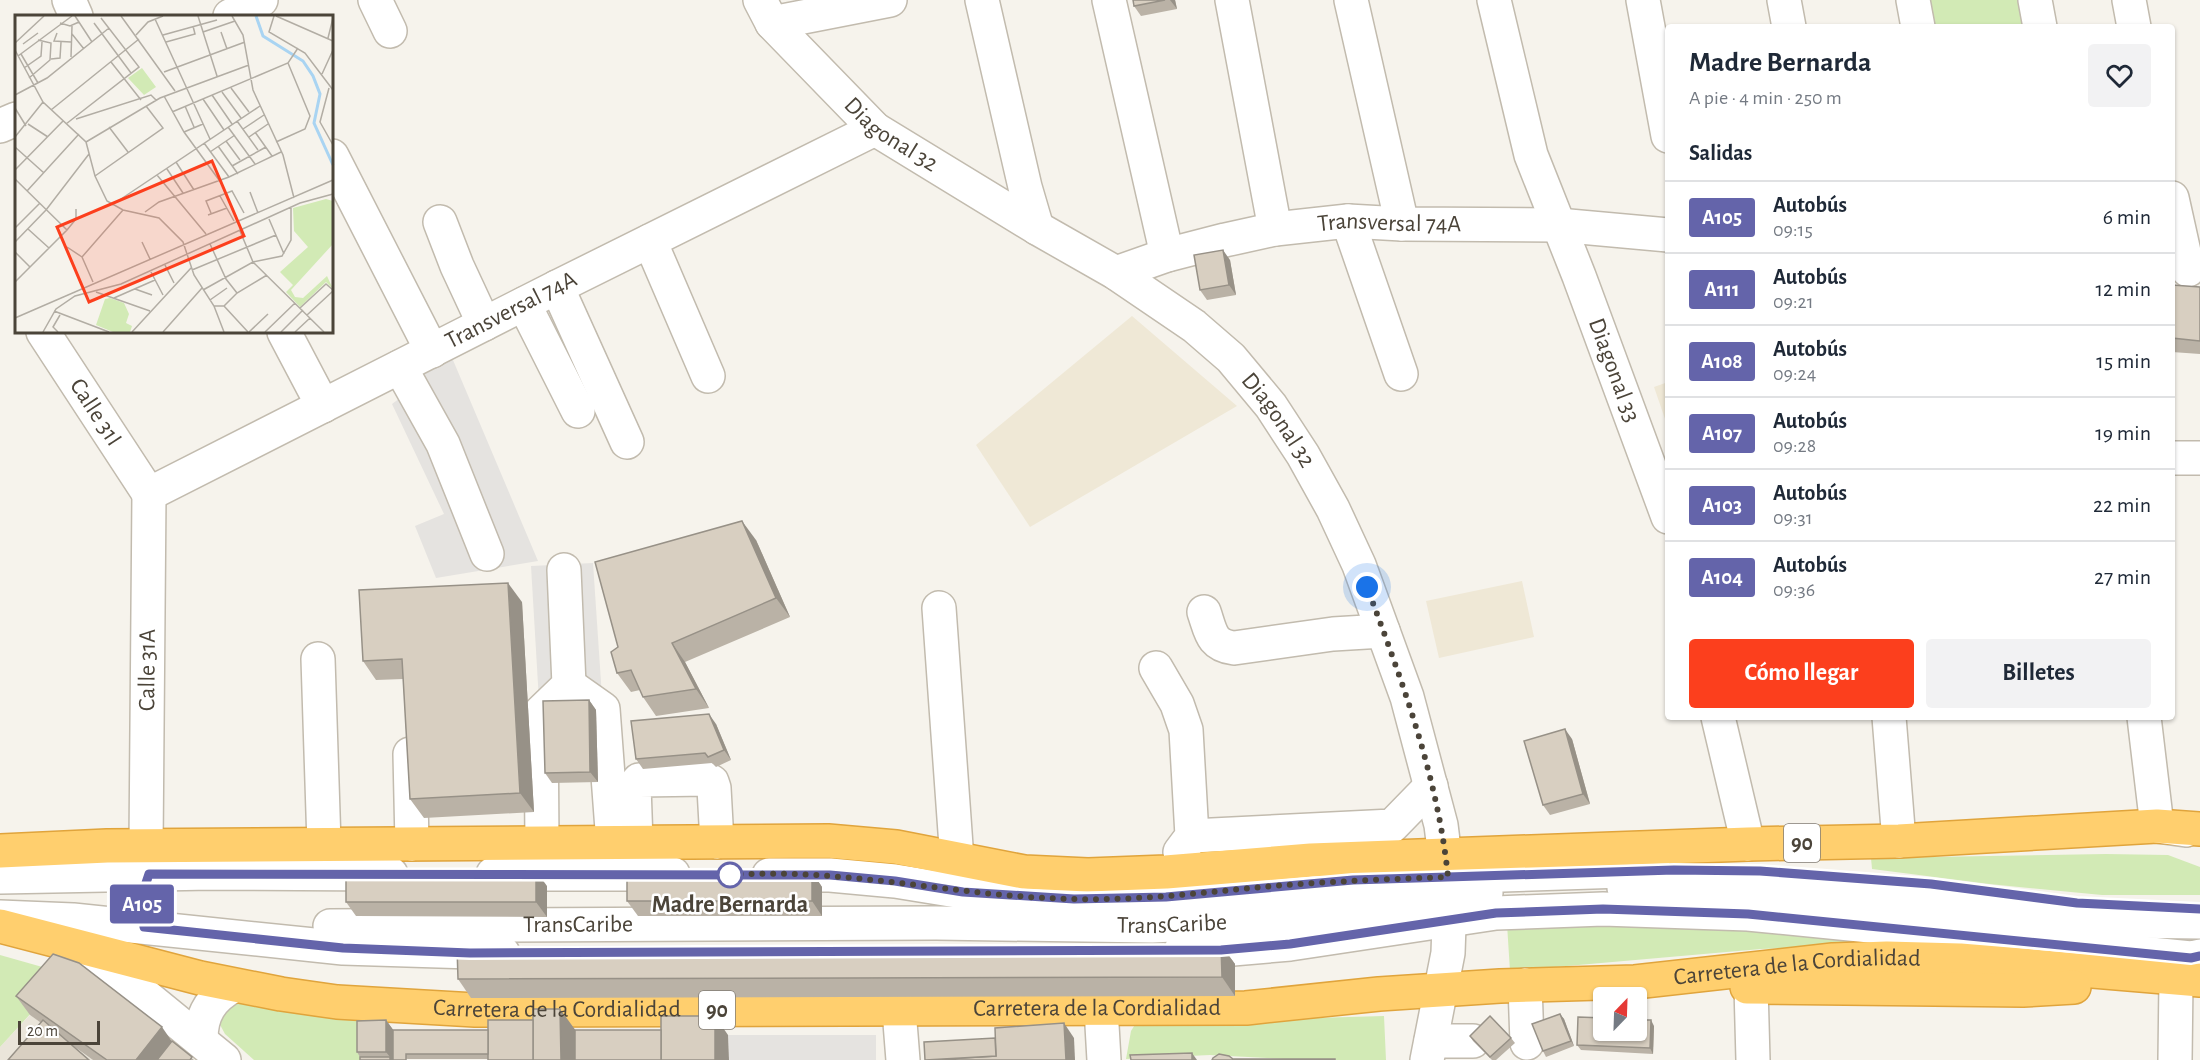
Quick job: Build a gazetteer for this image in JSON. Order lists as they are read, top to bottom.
{
  "streets": {
    "highway": ["90", "Carretera de la Cordialidad"],
    "street": [
      "Diagonal 32",
      "Transversal 74A",
      "Diagonal 33",
      "Calle 31I",
      "Calle 31A",
      "TransCaribe"
    ]
  },
  "crossings": [
    ["Diagonal 32", "Transversal 74A"],
    ["Diagonal 32", "90"],
    ["Diagonal 32", "TransCaribe"],
    ["Diagonal 32", "Carretera de la Cordialidad"],
    ["Transversal 74A", "Diagonal 33"],
    ["Transversal 74A", "Calle 31I"],
    ["Transversal 74A", "Calle 31A"],
    ["Calle 31I", "Calle 31A"],
    ["Calle 31A", "90"],
    ["90", "TransCaribe"],
    ["TransCaribe", "Carretera de la Cordialidad"]
  ],
  "places": ["Madre Bernarda"],
  "lines": ["bus line A105"],
  "scale_bar": "20 m",
  "north": "top right",
  "page": {
    "on_map": "A105",
    "heading": [
      ["Madre Bernarda", "A pie · 4 min · 250 m"],
      "Salidas"
    ],
    "list": [
      {
        "mark": "A105",
        "name": "Autobús",
        "note": "09:15",
        "value": "6 min"
      },
      {
        "mark": "A111",
        "name": "Autobús",
        "note": "09:21",
        "value": "12 min"
      },
      {
        "mark": "A108",
        "name": "Autobús",
        "note": "09:24",
        "value": "15 min"
      },
      {
        "mark": "A107",
        "name": "Autobús",
        "note": "09:28",
        "value": "19 min"
      },
      {
        "mark": "A103",
        "name": "Autobús",
        "note": "09:31",
        "value": "22 min"
      },
      {
        "mark": "A104",
        "name": "Autobús",
        "note": "09:36",
        "value": "27 min"
      }
    ],
    "buttons": ["Cómo llegar", "Billetes"],
    "scale": "20 m"
  }
}
